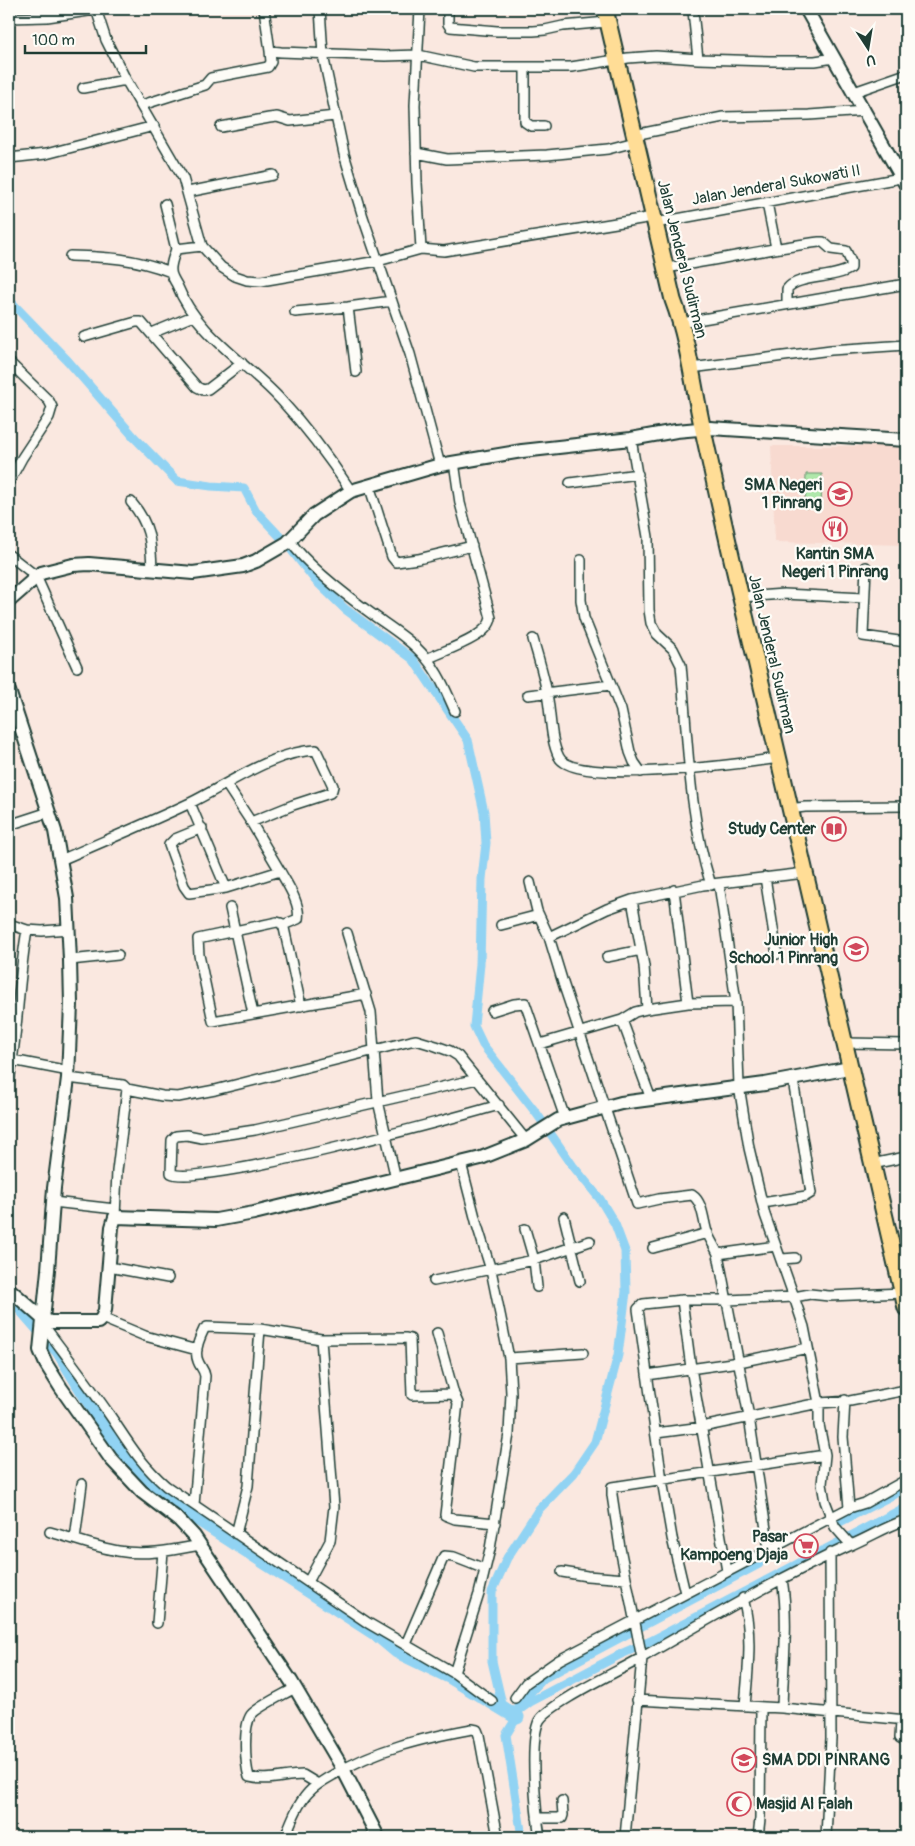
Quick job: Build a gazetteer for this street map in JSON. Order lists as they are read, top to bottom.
{
  "streets": {
    "highway": ["Jalan Jenderal Sudirman"],
    "street": ["Jalan Jenderal Sukowati II"]
  },
  "crossings": [
    ["Jalan Jenderal Sukowati II", "Jalan Jenderal Sudirman"]
  ],
  "places": {
    "school or university": ["SMA Negeri 1 Pinrang", "Junior High School 1 Pinrang", "SMA DDI PINRANG"],
    "restaurant": ["Kantin SMA Negeri 1 Pinrang"],
    "library": ["Study Center"],
    "supermarket": ["Pasar Kampoeng Djaja"],
    "mosque": ["Masjid Al Falah"]
  },
  "scale_bar": "100 m",
  "north": "bottom"
}
